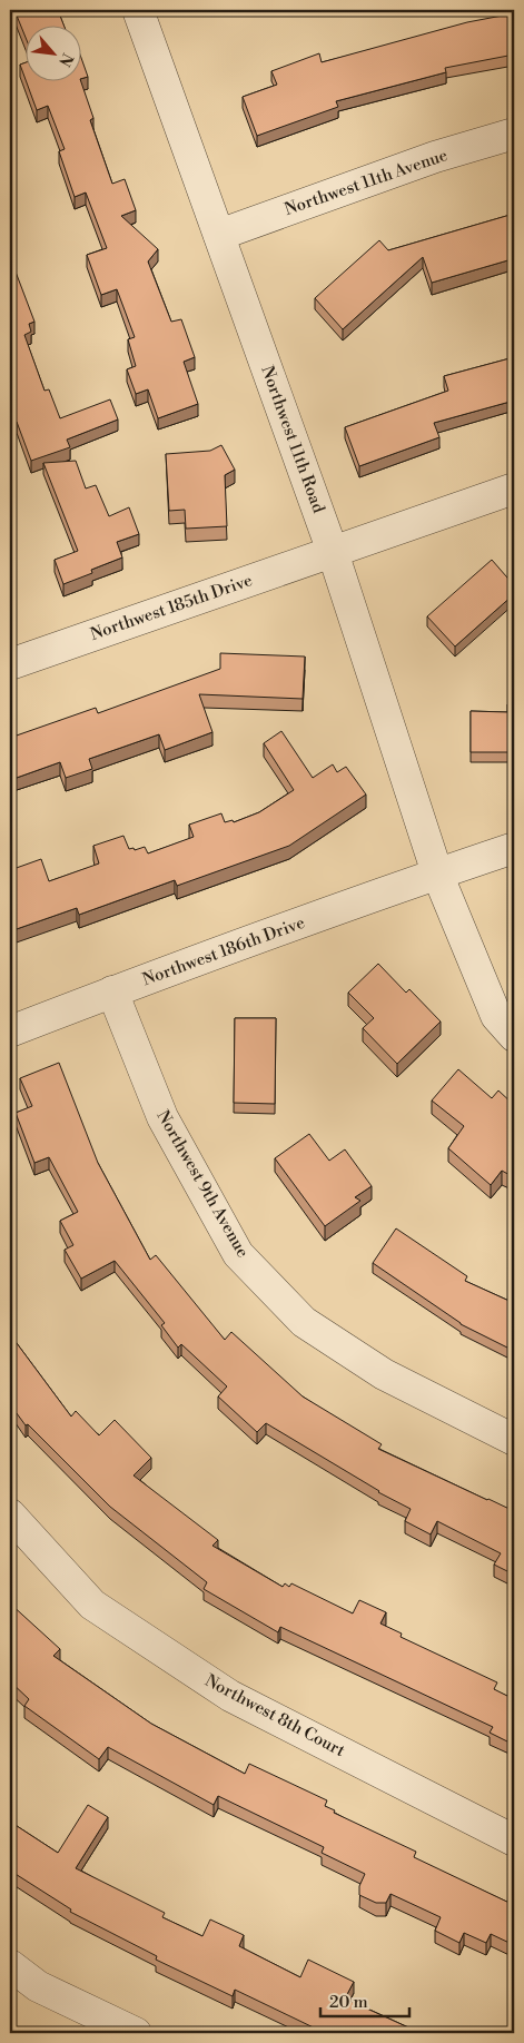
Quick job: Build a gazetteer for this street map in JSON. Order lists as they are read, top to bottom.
{
  "streets": {
    "street": [
      "Northwest 11th Avenue",
      "Northwest 11th Road",
      "Northwest 185th Drive",
      "Northwest 186th Drive",
      "Northwest 9th Avenue",
      "Northwest 8th Court"
    ]
  },
  "crossings": [
    ["Northwest 11th Avenue", "Northwest 11th Road"],
    ["Northwest 11th Road", "Northwest 185th Drive"],
    ["Northwest 11th Road", "Northwest 186th Drive"],
    ["Northwest 186th Drive", "Northwest 9th Avenue"]
  ],
  "scale_bar": "20 m",
  "north": "bottom right"
}
